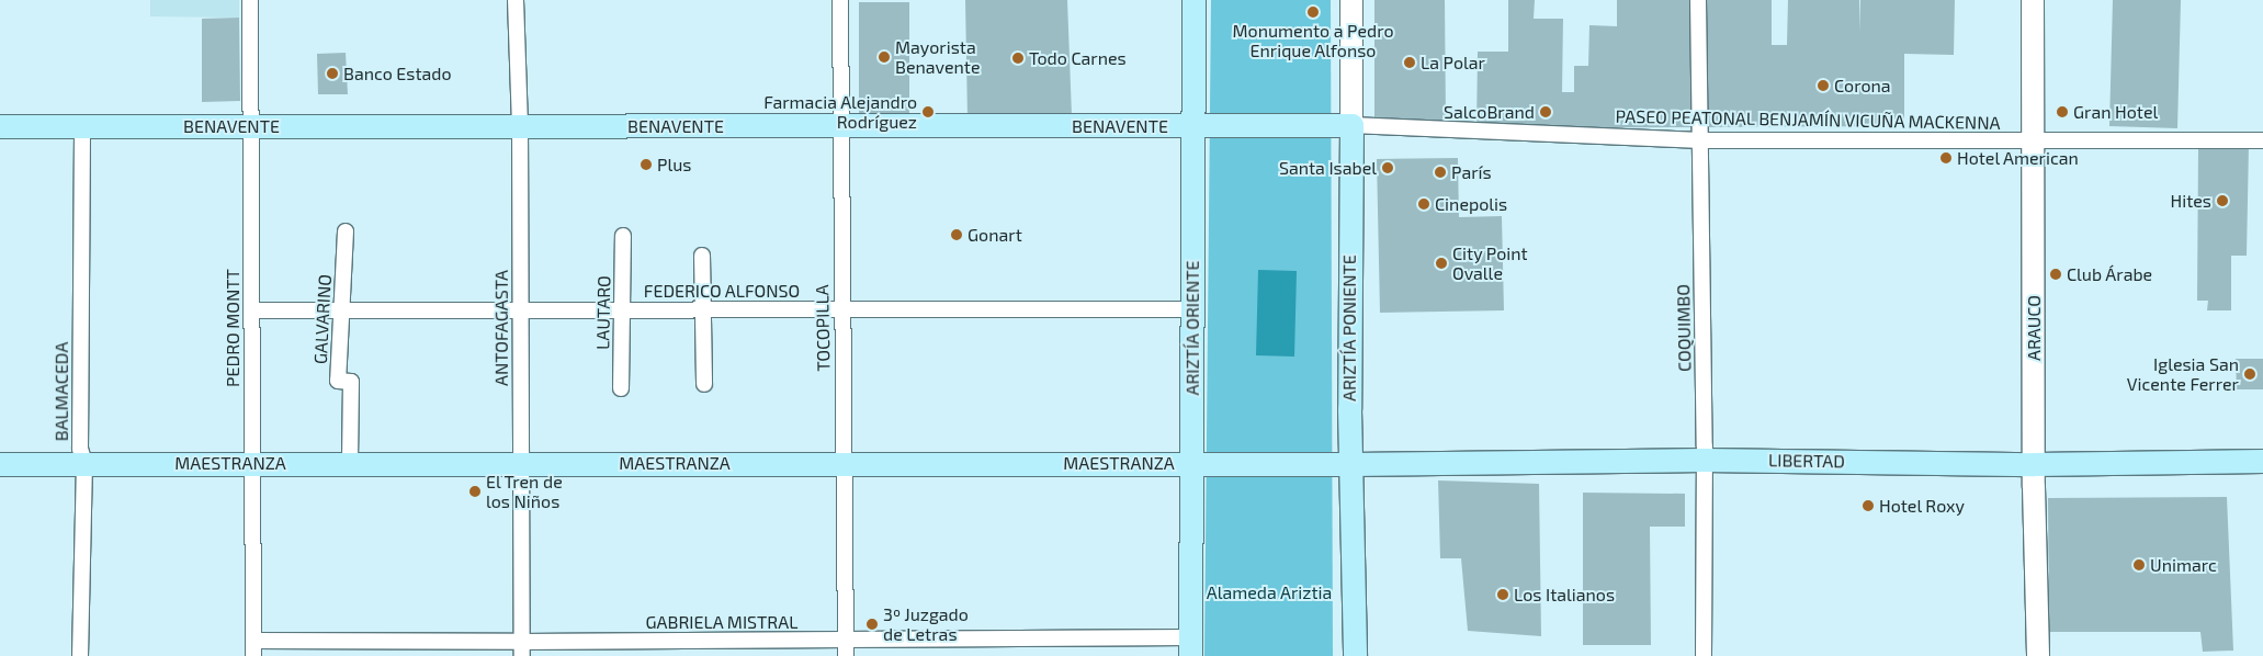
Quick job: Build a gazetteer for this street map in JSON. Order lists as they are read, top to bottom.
{
  "streets": {
    "main road": [
      "BENAVENTE",
      "ARIZTÍA ORIENTE",
      "ARIZTÍA PONIENTE",
      "LIBERTAD",
      "MAESTRANZA"
    ],
    "street": [
      "PASEO PEATONAL BENJAMÍN VICUÑA MACKENNA",
      "FEDERICO ALFONSO",
      "LAUTARO",
      "GALVARINO",
      "PEDRO MONTT",
      "ANTOFAGASTA",
      "TOCOPILLA",
      "COQUIMBO",
      "ARAUCO",
      "BALMACEDA",
      "GABRIELA MISTRAL"
    ]
  },
  "crossings": [
    ["PASEO PEATONAL BENJAMÍN VICUÑA MACKENNA", "BENAVENTE"],
    ["PASEO PEATONAL BENJAMÍN VICUÑA MACKENNA", "ARIZTÍA PONIENTE"],
    ["PASEO PEATONAL BENJAMÍN VICUÑA MACKENNA", "COQUIMBO"],
    ["PASEO PEATONAL BENJAMÍN VICUÑA MACKENNA", "ARAUCO"],
    ["BENAVENTE", "PEDRO MONTT"],
    ["BENAVENTE", "ANTOFAGASTA"],
    ["BENAVENTE", "TOCOPILLA"],
    ["BENAVENTE", "ARIZTÍA ORIENTE"],
    ["BENAVENTE", "ARIZTÍA PONIENTE"],
    ["BENAVENTE", "BALMACEDA"],
    ["FEDERICO ALFONSO", "LAUTARO"],
    ["FEDERICO ALFONSO", "GALVARINO"],
    ["FEDERICO ALFONSO", "PEDRO MONTT"],
    ["FEDERICO ALFONSO", "ANTOFAGASTA"],
    ["FEDERICO ALFONSO", "TOCOPILLA"],
    ["FEDERICO ALFONSO", "ARIZTÍA ORIENTE"],
    ["GALVARINO", "MAESTRANZA"],
    ["PEDRO MONTT", "MAESTRANZA"],
    ["PEDRO MONTT", "GABRIELA MISTRAL"],
    ["ANTOFAGASTA", "MAESTRANZA"],
    ["ANTOFAGASTA", "GABRIELA MISTRAL"],
    ["TOCOPILLA", "MAESTRANZA"],
    ["TOCOPILLA", "GABRIELA MISTRAL"],
    ["ARIZTÍA ORIENTE", "MAESTRANZA"],
    ["ARIZTÍA ORIENTE", "GABRIELA MISTRAL"],
    ["ARIZTÍA PONIENTE", "LIBERTAD"],
    ["ARIZTÍA PONIENTE", "MAESTRANZA"],
    ["COQUIMBO", "LIBERTAD"],
    ["ARAUCO", "LIBERTAD"],
    ["BALMACEDA", "MAESTRANZA"],
    ["LIBERTAD", "MAESTRANZA"]
  ],
  "parks": ["Alameda Ariztia"],
  "places": [
    "Monumento a Pedro Enrique Alfonso",
    "Mayorista Benavente",
    "Todo Carnes",
    "La Polar",
    "Banco Estado",
    "Corona",
    "Farmacia Alejandro Rodríguez",
    "SalcoBrand",
    "Gran Hotel",
    "Hotel American",
    "Plus",
    "Santa Isabel",
    "París",
    "Hites",
    "Cinepolis",
    "Gonart",
    "City Point Ovalle",
    "Club Árabe",
    "Iglesia San Vicente Ferrer",
    "El Tren de los Niños",
    "Hotel Roxy",
    "Unimarc",
    "Los Italianos",
    "3º Juzgado de Letras"
  ]
}
